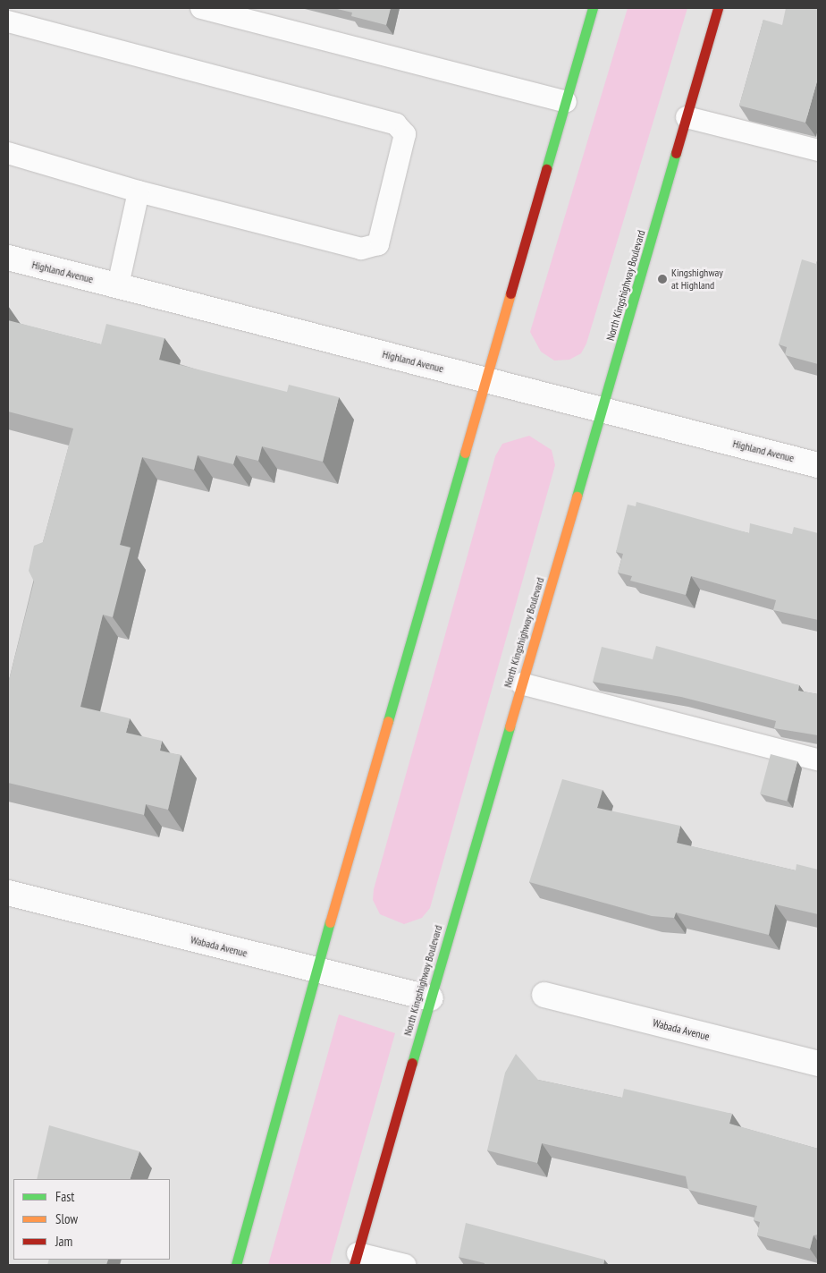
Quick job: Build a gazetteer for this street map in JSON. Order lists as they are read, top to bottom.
{
  "streets": {
    "main road": ["North Kingshighway Boulevard"],
    "street": ["Highland Avenue", "Wabada Avenue"]
  },
  "crossings": [
    ["Highland Avenue", "North Kingshighway Boulevard"],
    ["North Kingshighway Boulevard", "Wabada Avenue"]
  ],
  "places": ["Kingshighway at Highland"],
  "legend": ["Fast", "Slow", "Jam"]
}
